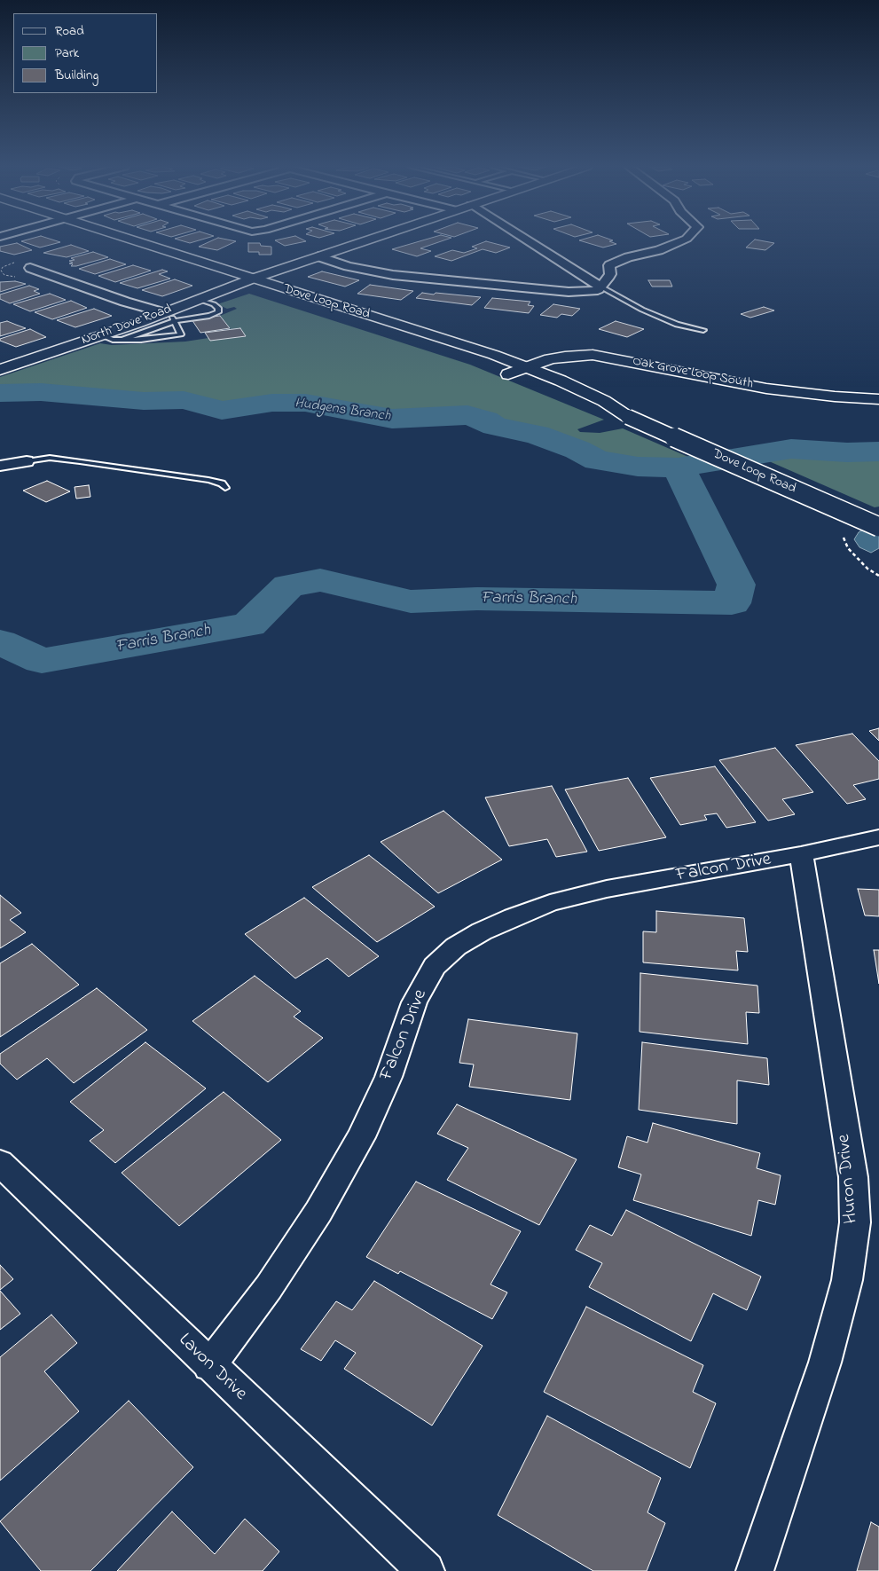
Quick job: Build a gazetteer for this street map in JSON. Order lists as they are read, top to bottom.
{
  "streets": {
    "main road": ["Dove Loop Road", "North Dove Road", "Oak Grove Loop South"],
    "street": ["Falcon Drive", "Huron Drive", "Lavon Drive"]
  },
  "crossings": [
    ["Dove Loop Road", "North Dove Road"],
    ["Dove Loop Road", "Oak Grove Loop South"],
    ["Falcon Drive", "Huron Drive"],
    ["Falcon Drive", "Lavon Drive"]
  ],
  "water": ["Hudgens Branch", "Farris Branch"],
  "legend": ["Road", "Park", "Building"]
}
